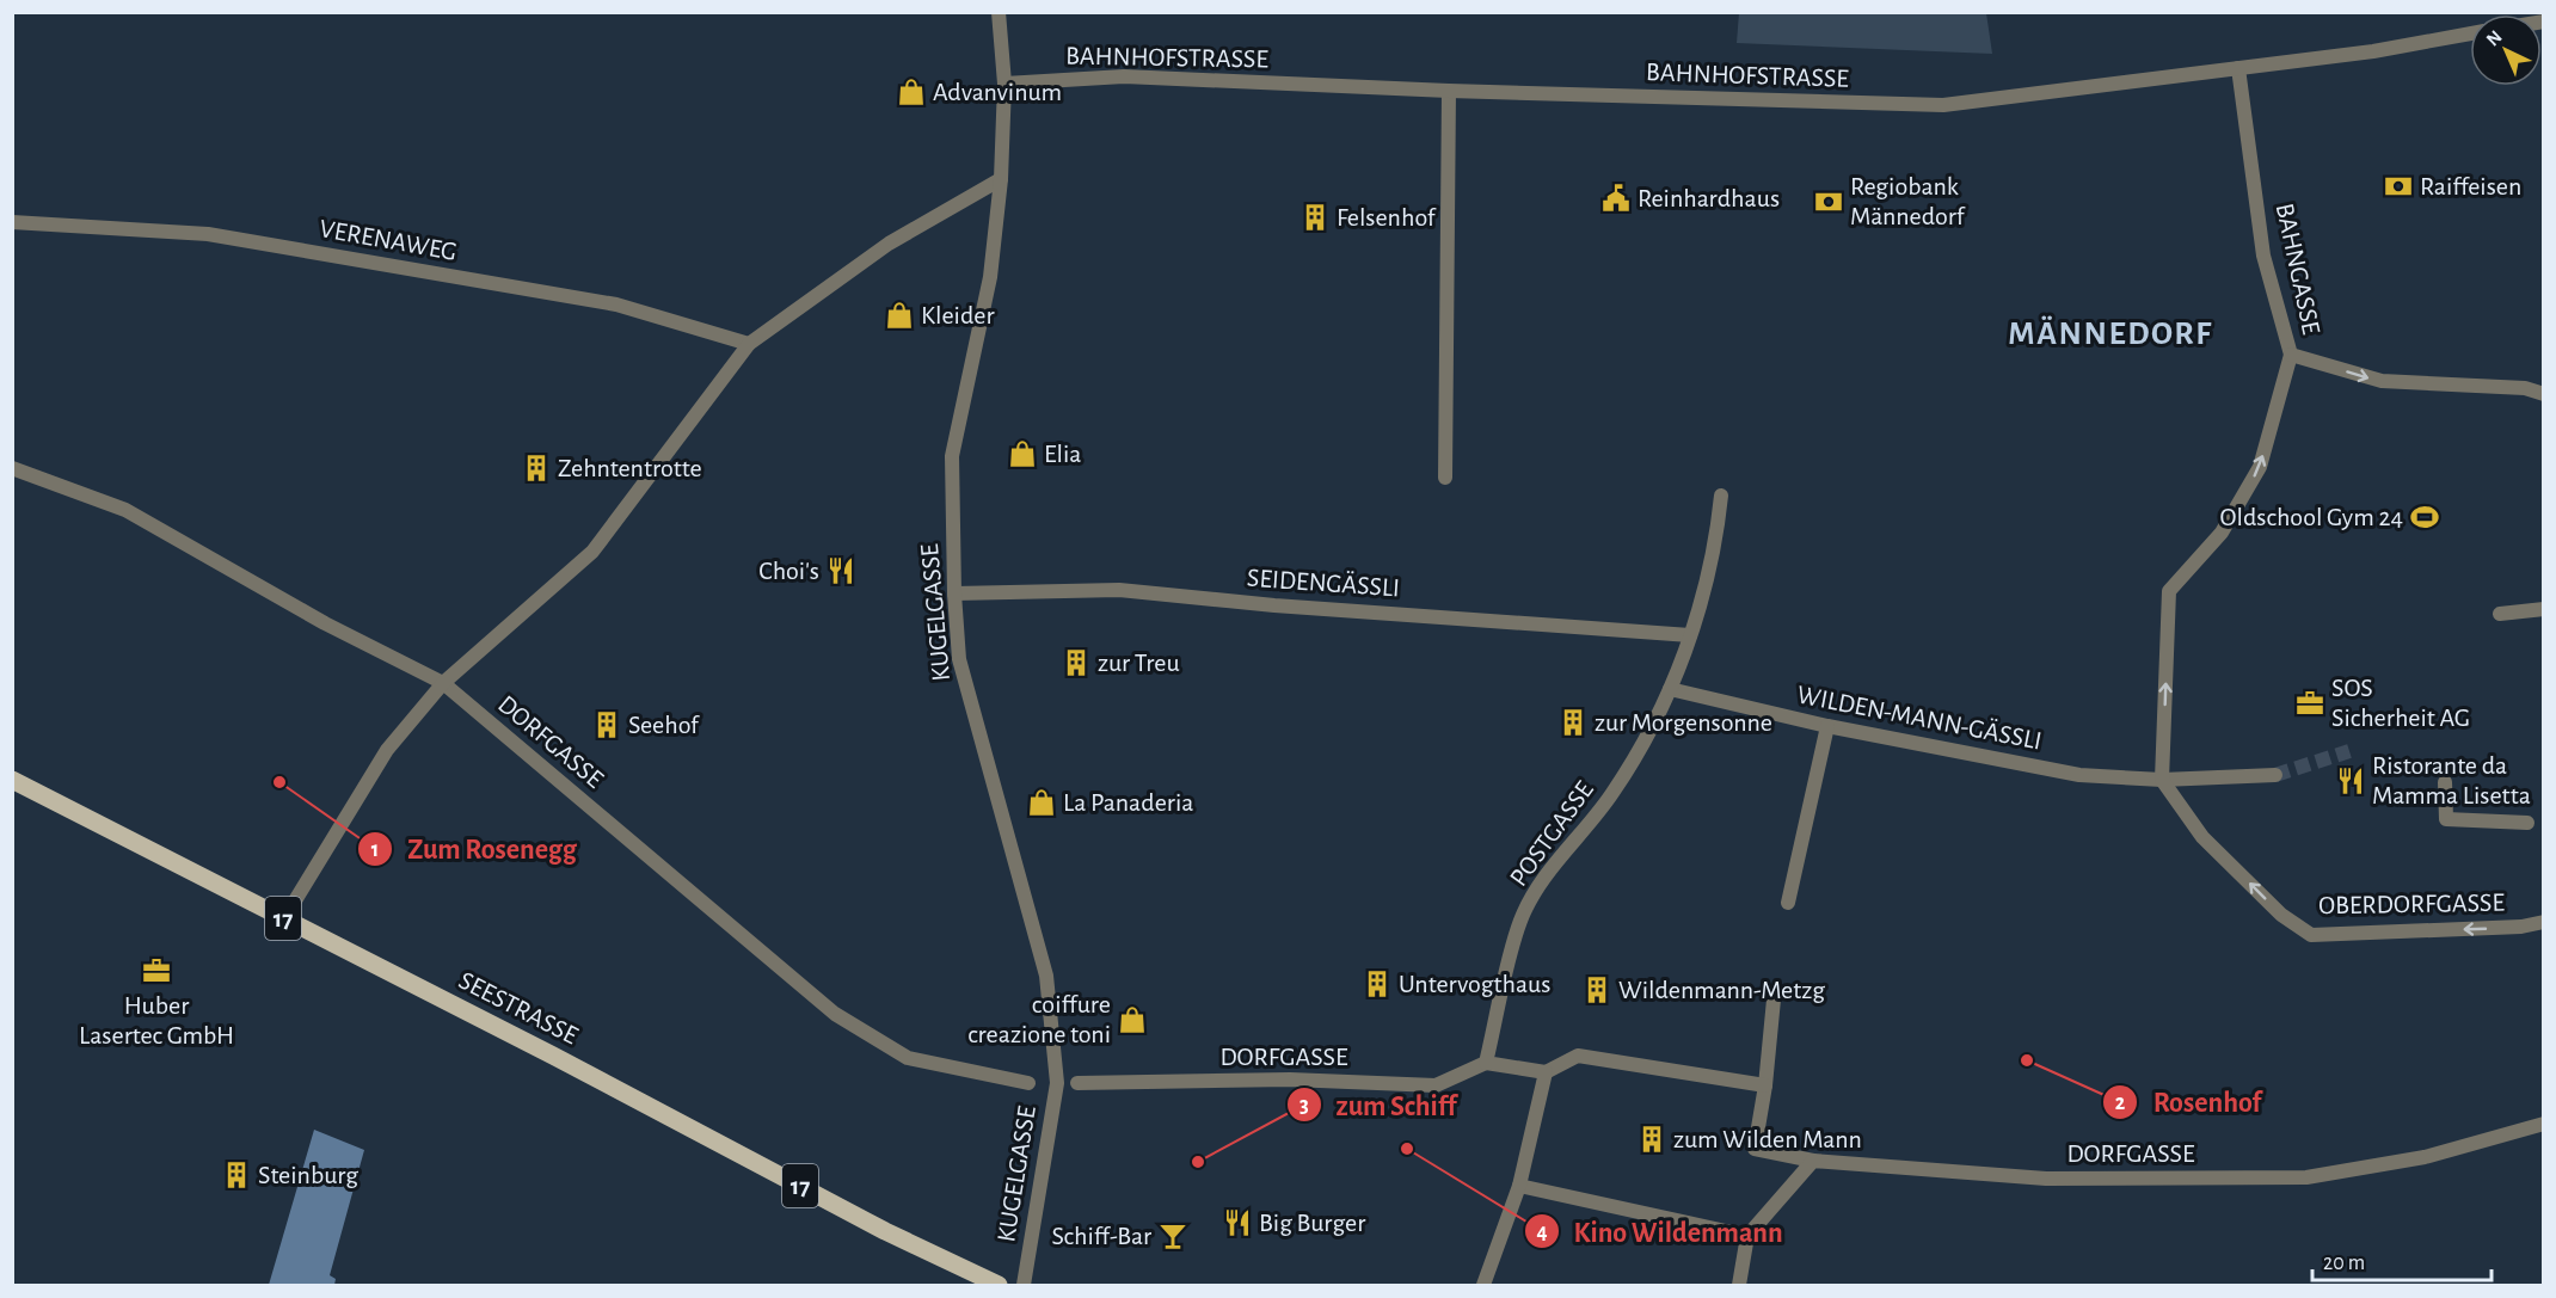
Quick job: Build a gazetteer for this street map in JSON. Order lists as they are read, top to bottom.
{
  "streets": {
    "main road": ["17", "SEESTRASSE"],
    "street": [
      "BAHNHOFSTRASSE",
      "VERENAWEG",
      "BAHNGASSE",
      "SEIDENGÄSSLI",
      "KUGELGASSE",
      "WILDEN-MANN-GÄSSLI",
      "DORFGASSE",
      "POSTGASSE",
      "OBERDORFGASSE"
    ]
  },
  "crossings": [
    ["BAHNHOFSTRASSE", "BAHNGASSE"],
    ["BAHNHOFSTRASSE", "KUGELGASSE"],
    ["SEIDENGÄSSLI", "KUGELGASSE"],
    ["SEIDENGÄSSLI", "POSTGASSE"],
    ["WILDEN-MANN-GÄSSLI", "POSTGASSE"],
    ["WILDEN-MANN-GÄSSLI", "OBERDORFGASSE"],
    ["DORFGASSE", "POSTGASSE"]
  ],
  "one_way": ["BAHNGASSE", "OBERDORFGASSE"],
  "districts": ["MÄNNEDORF"],
  "places": {
    "shop": [
      "Advanvinum",
      "Kleider",
      "Elia",
      "La Panaderia",
      "coiffure creazione toni"
    ],
    "bank": ["Raiffeisen", "Regiobank Männedorf"],
    "public building": ["Reinhardhaus"],
    "building": [
      "Felsenhof",
      "Zehntentrotte",
      "zur Treu",
      "zur Morgensonne",
      "Seehof",
      "Untervogthaus",
      "Wildenmann-Metzg",
      "zum Wilden Mann",
      "Steinburg"
    ],
    "sports": ["Oldschool Gym 24"],
    "restaurant": ["Choi's", "Ristorante da Mamma Lisetta", "Big Burger"],
    "office": ["SOS Sicherheit AG", "Huber Lasertec GmbH"],
    "other": [
      "Zum Rosenegg",
      "Rosenhof",
      "Kino Wildenmann",
      "zum Schiff"
    ],
    "bar": ["Schiff-Bar"]
  },
  "scale_bar": "20 m",
  "north": "top left"
}
